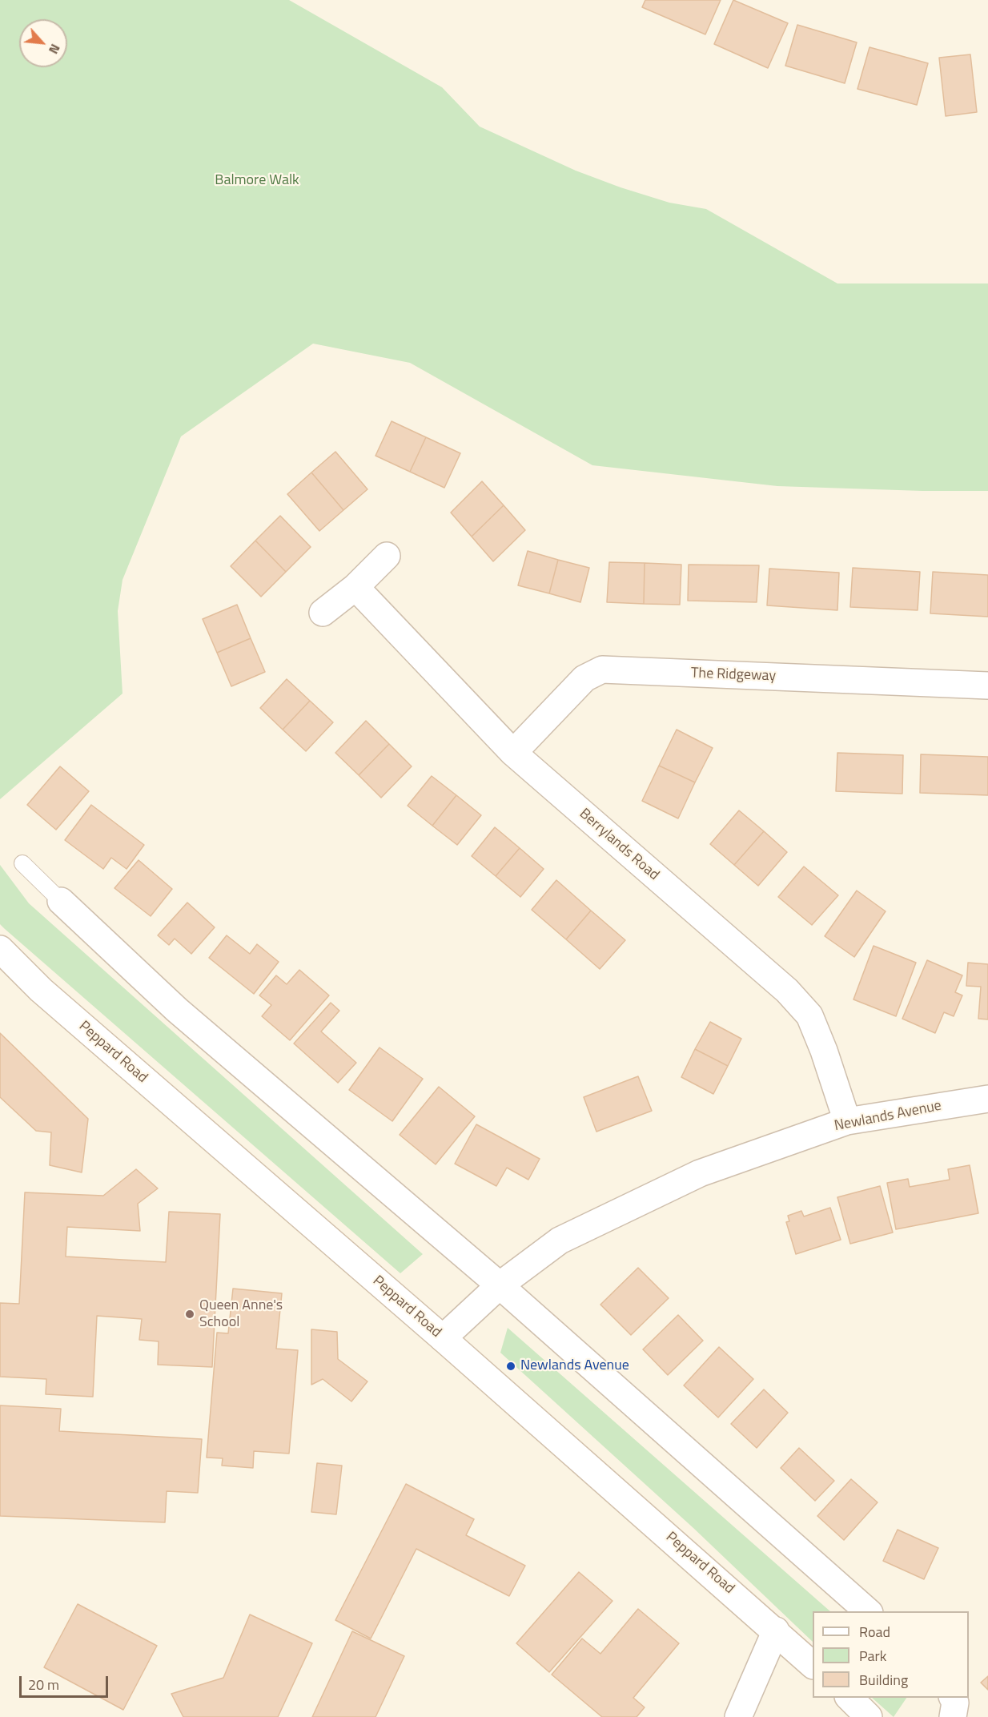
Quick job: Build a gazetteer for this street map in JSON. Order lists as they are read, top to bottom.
{
  "streets": {
    "street": [
      "The Ridgeway",
      "Berrylands Road",
      "Peppard Road",
      "Newlands Avenue"
    ]
  },
  "crossings": [
    ["The Ridgeway", "Berrylands Road"],
    ["Berrylands Road", "Newlands Avenue"],
    ["Peppard Road", "Newlands Avenue"]
  ],
  "parks": ["Balmore Walk"],
  "places": ["Queen Anne's School", "Newlands Avenue"],
  "legend": ["Road", "Park", "Building"],
  "scale_bar": "20 m",
  "north": "bottom right"
}
